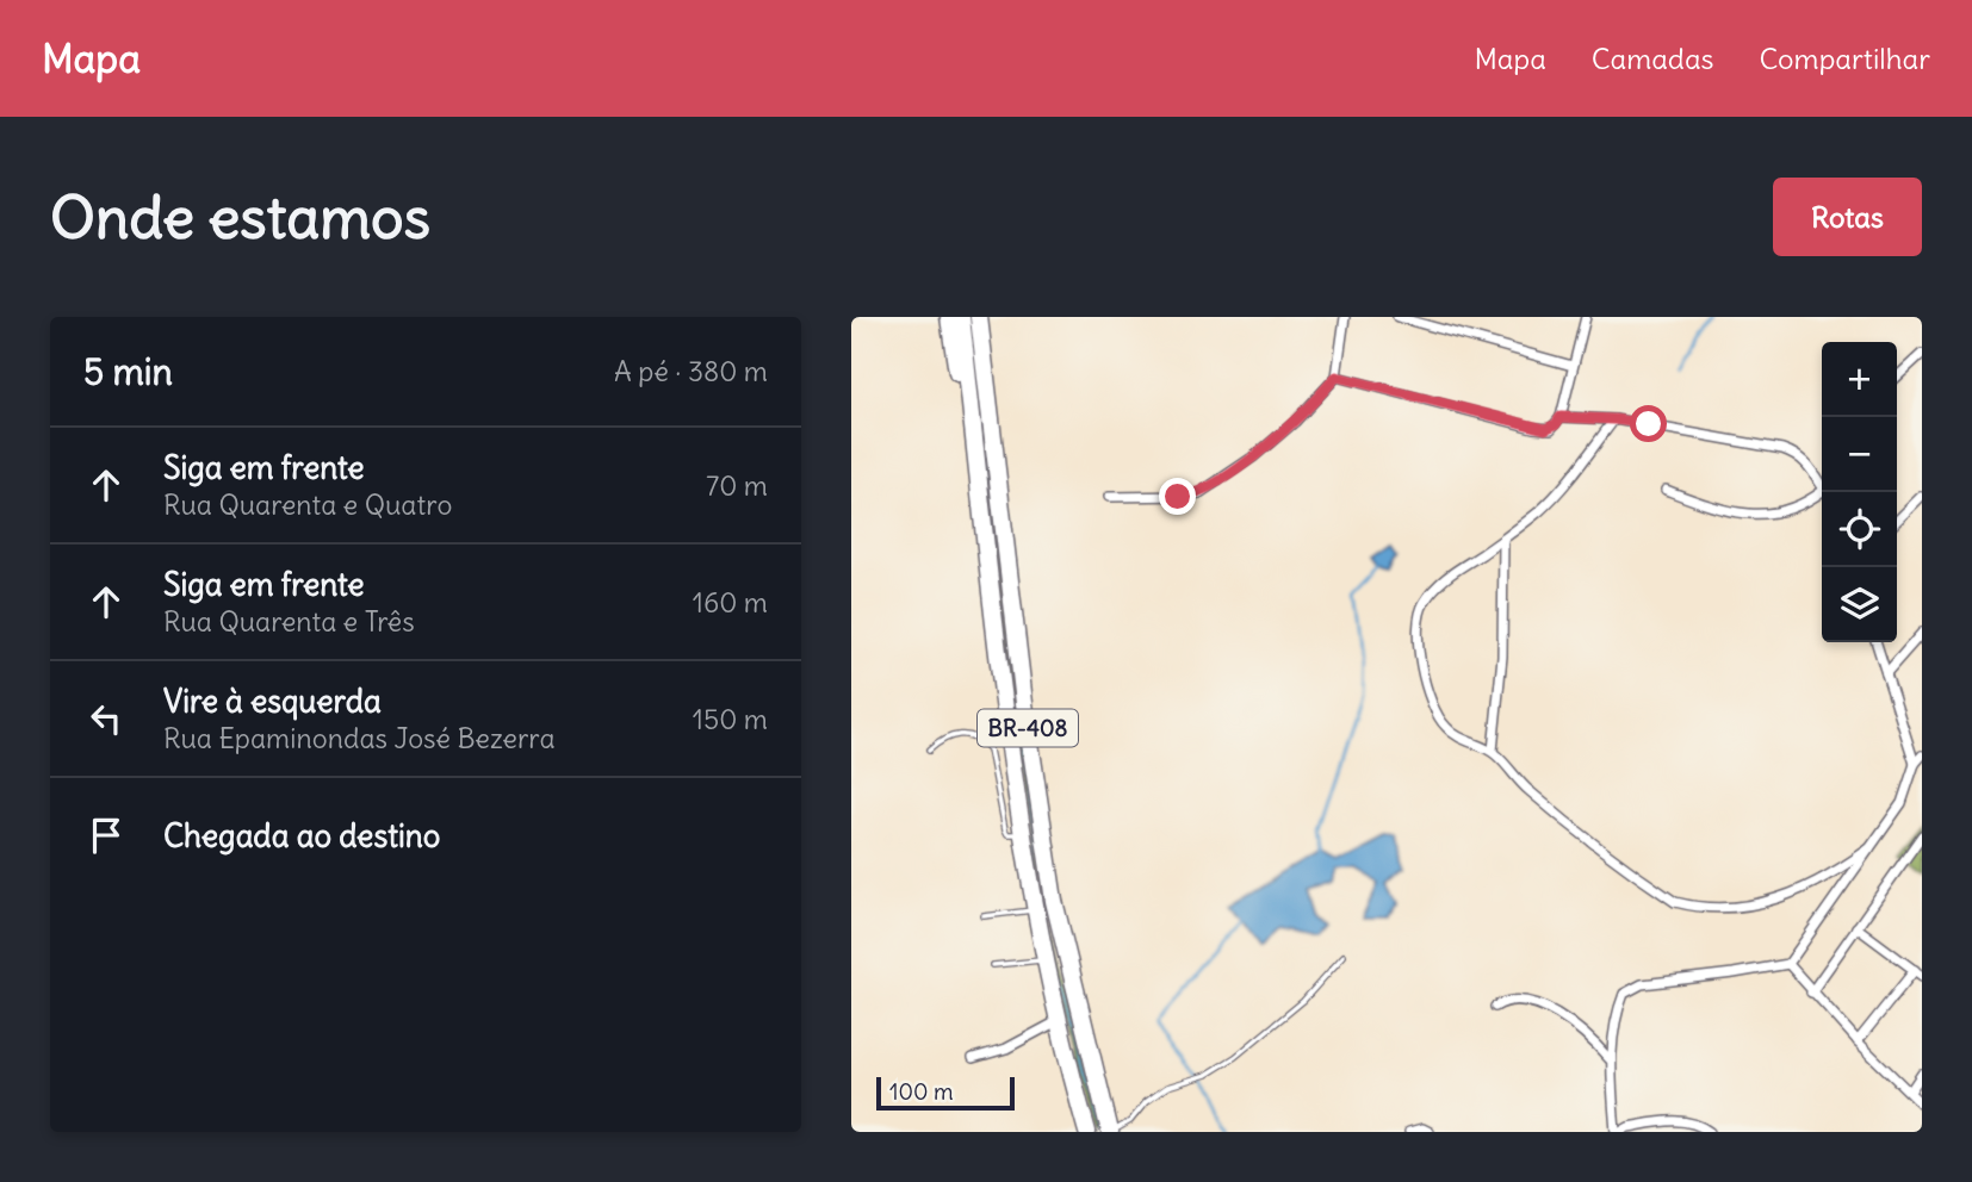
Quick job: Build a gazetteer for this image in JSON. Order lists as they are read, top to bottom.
{
  "streets": {
    "highway": ["BR-408"]
  },
  "scale_bar": "100 m",
  "page": {
    "header": "Mapa",
    "nav": ["Mapa", "Camadas", "Compartilhar"],
    "buttons": "Rotas",
    "title": "Onde estamos",
    "heading": ["5 min", "A pé · 380 m"],
    "map_buttons": ["+", "−"],
    "list": [
      ["Siga em frente", "Rua Quarenta e Quatro", "70 m"],
      ["Siga em frente", "Rua Quarenta e Três", "160 m"],
      ["Vire à esquerda", "Rua Epaminondas José Bezerra", "150 m"],
      "Chegada ao destino"
    ],
    "scale": "100 m"
  }
}
